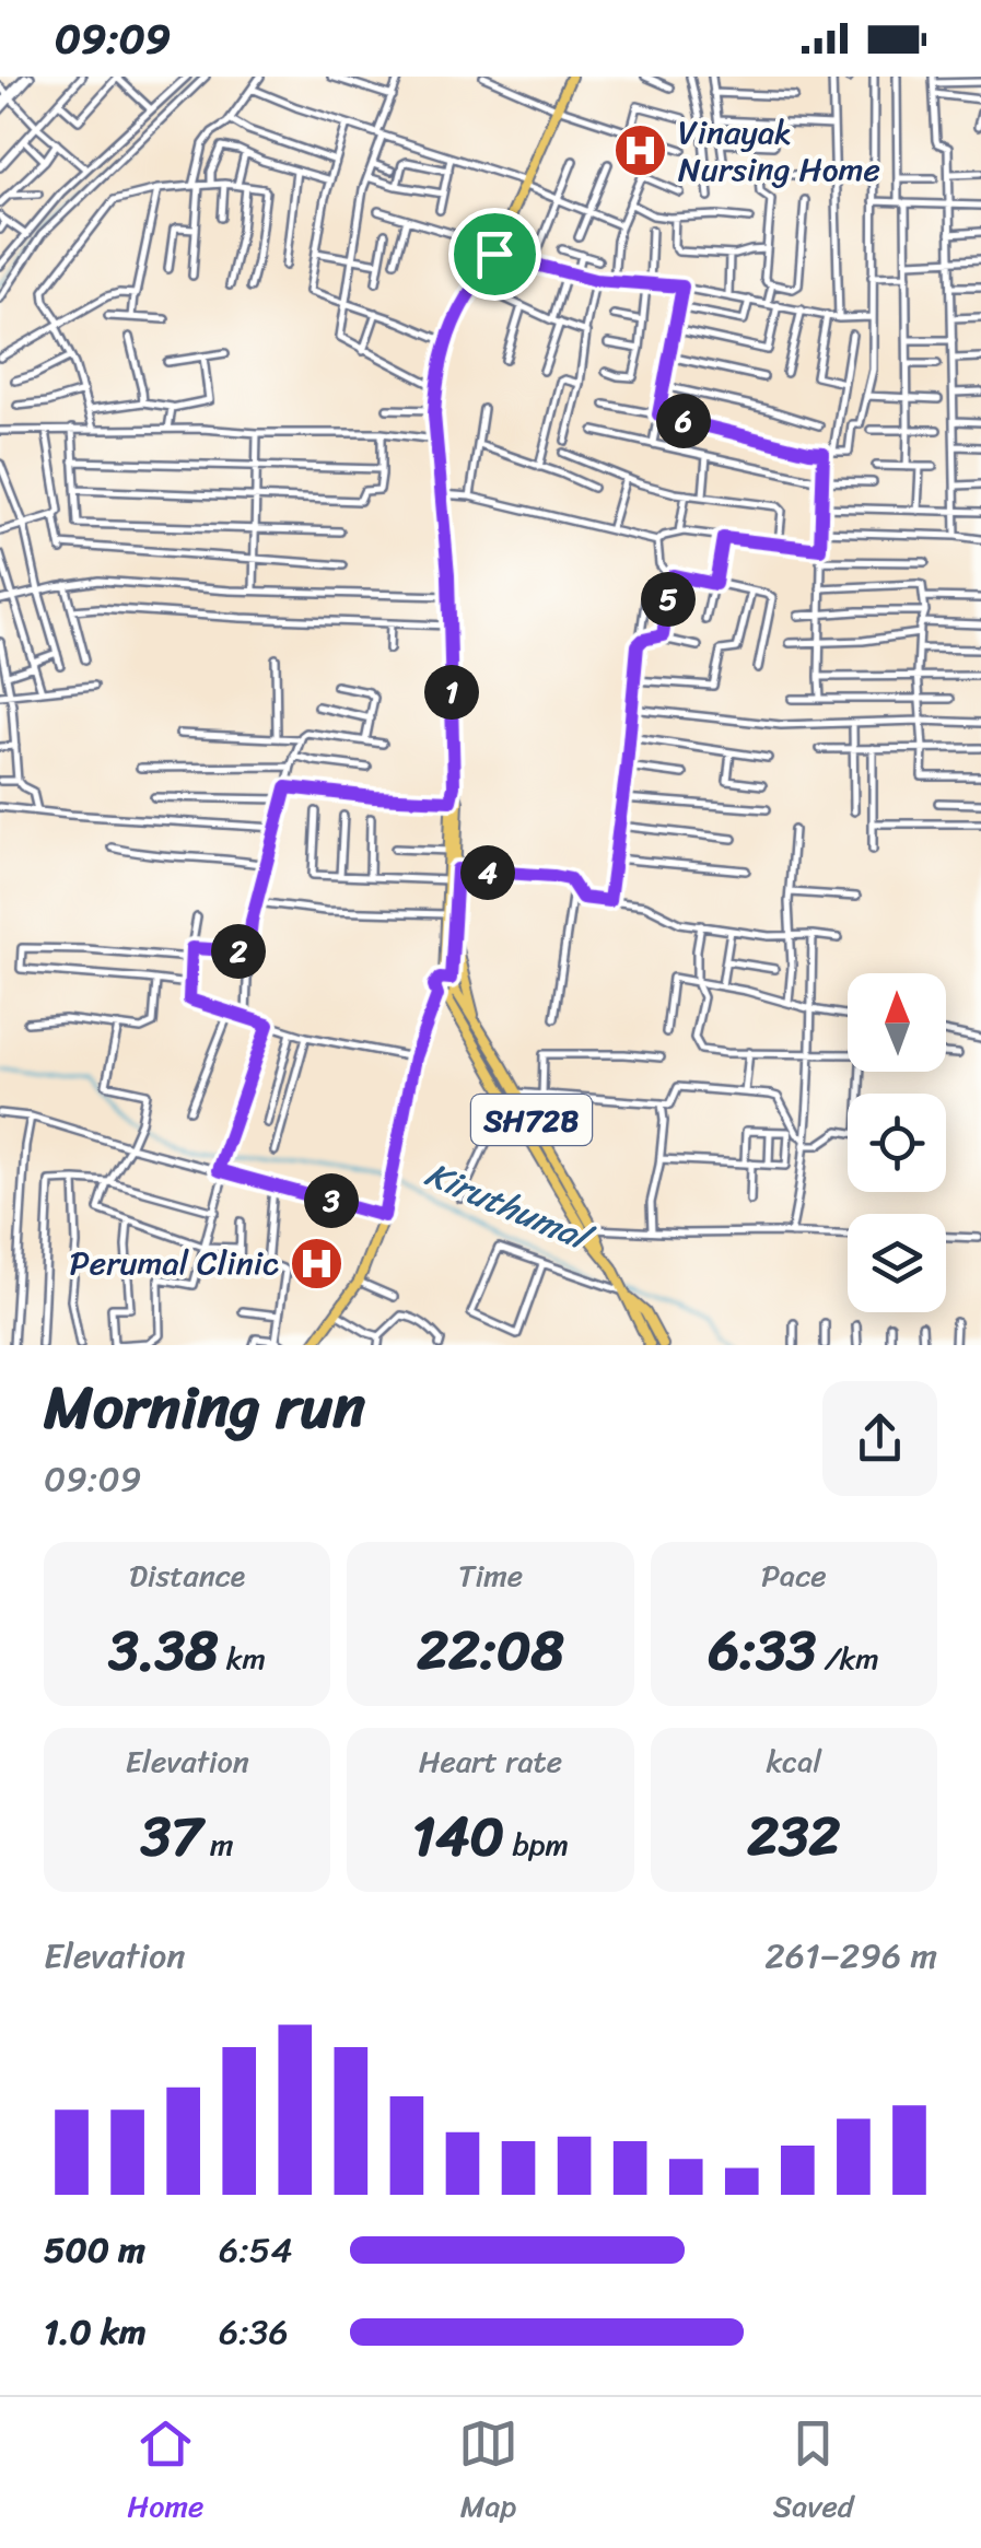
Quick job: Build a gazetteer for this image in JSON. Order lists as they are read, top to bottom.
{
  "streets": {
    "main road": ["SH72B"]
  },
  "water": ["Kiruthumal"],
  "places": {
    "hospital": ["Vinayak Nursing Home", "Perumal Clinic"]
  },
  "north": "top",
  "page": {
    "status": "09:09",
    "pins": [
      "6",
      "5",
      "1",
      "4",
      "2",
      "3"
    ],
    "heading": ["Morning run", "09:09"],
    "stats": [
      ["Distance", "3.38 km"],
      ["Time", "22:08"],
      ["Pace", "6:33 /km"],
      ["Elevation", "37 m"],
      ["Heart rate", "140 bpm"],
      ["kcal", "232"]
    ],
    "chart": ["Elevation", "261–296 m"],
    "list": [
      {
        "name": "500 m",
        "note": "6:54"
      },
      {
        "name": "1.0 km",
        "note": "6:36"
      }
    ],
    "tabs": ["Home", "Map", "Saved"]
  }
}
